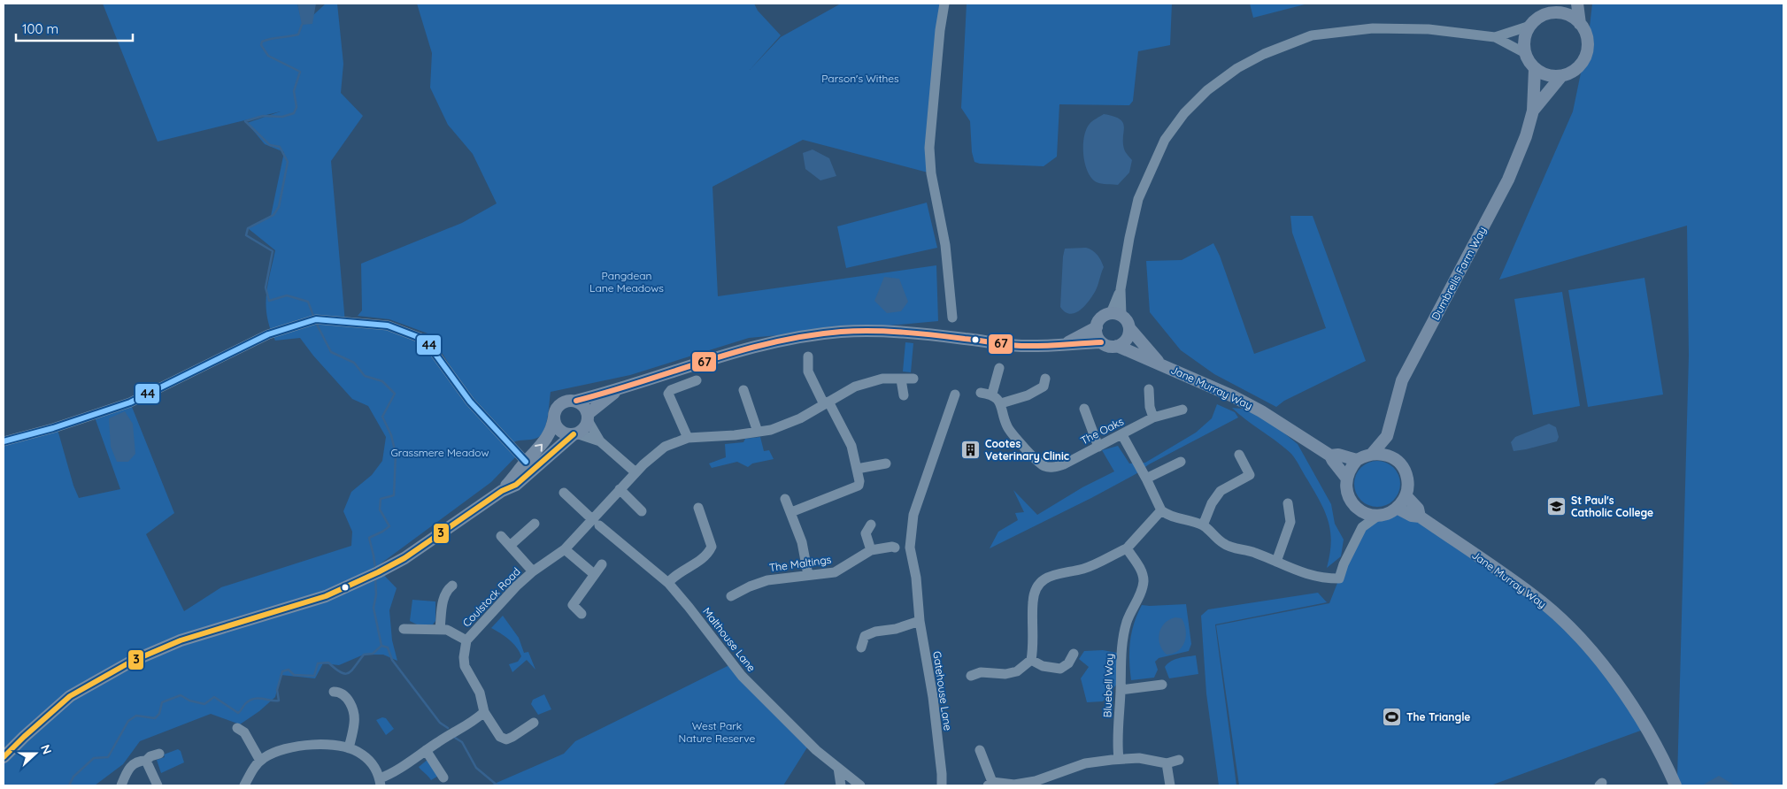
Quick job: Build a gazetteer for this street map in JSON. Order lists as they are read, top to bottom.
{
  "streets": {
    "main road": ["Dumbrells Farm Way", "Jane Murray Way"],
    "street": [
      "The Oaks",
      "The Maltings",
      "Coulstock Road",
      "Malthouse Lane",
      "Bluebell Way",
      "Gatehouse Lane"
    ]
  },
  "crossings": [
    ["Dumbrells Farm Way", "Jane Murray Way"],
    ["Coulstock Road", "Malthouse Lane"]
  ],
  "parks": [
    "Parson's Withes",
    "Pangdean Lane Meadows",
    "Grassmere Meadow",
    "West Park Nature Reserve"
  ],
  "places": {
    "building": ["Cootes Veterinary Clinic"],
    "school or university": ["St Paul's Catholic College"],
    "sports": ["The Triangle"]
  },
  "lines": ["transit line 44", "transit line 67", "transit line 3"],
  "scale_bar": "100 m",
  "north": "right"
}
